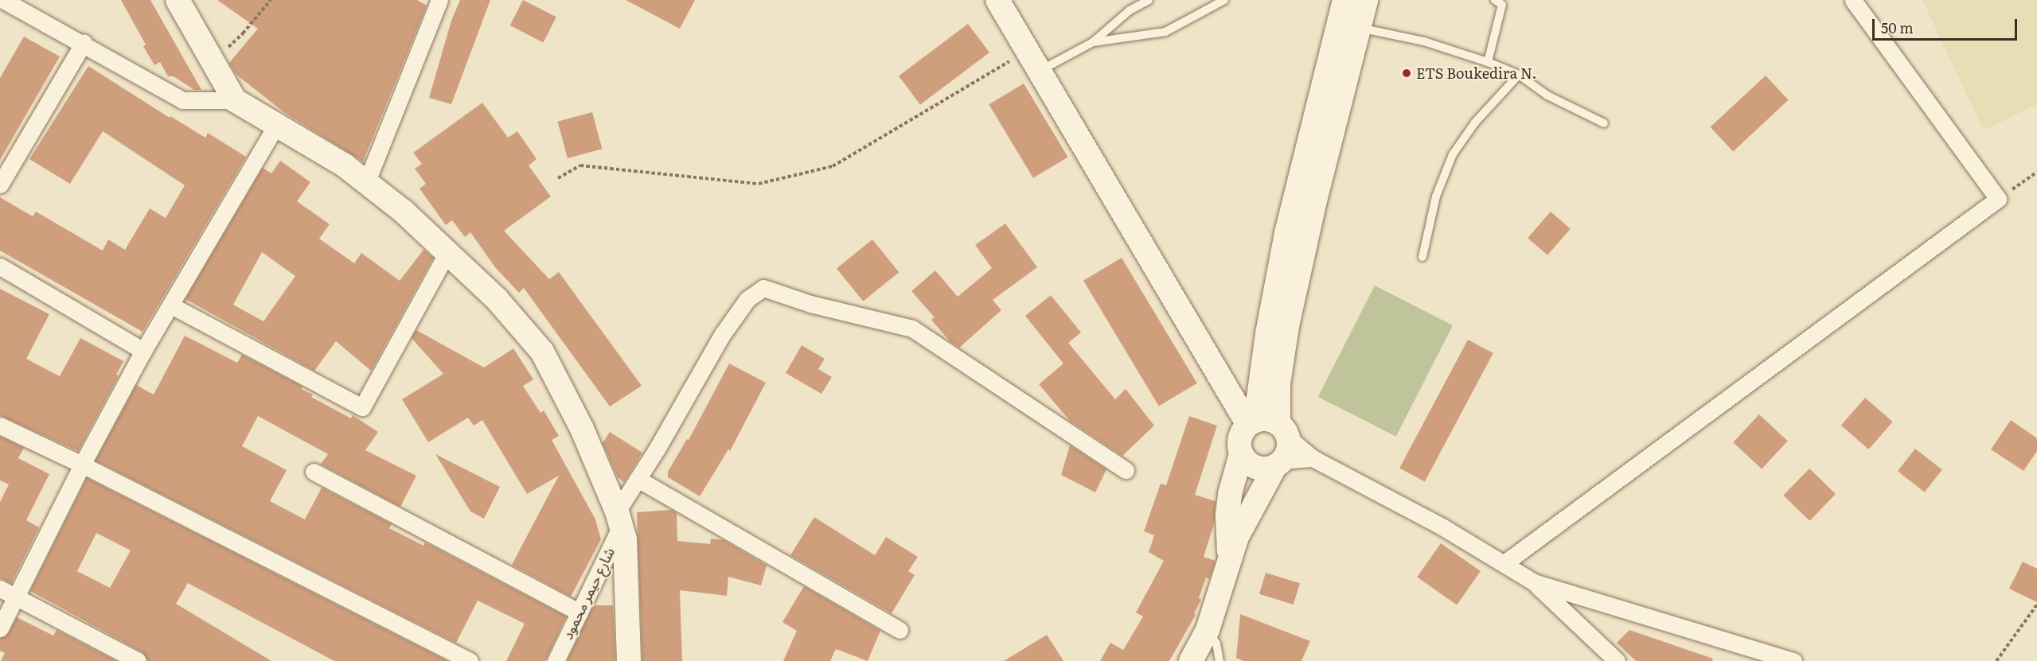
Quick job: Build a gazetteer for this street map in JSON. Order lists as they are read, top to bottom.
{
  "streets": {
    "street": ["شارع حيمر محمود"]
  },
  "places": ["ETS Boukedira N."],
  "scale_bar": "50 m"
}
